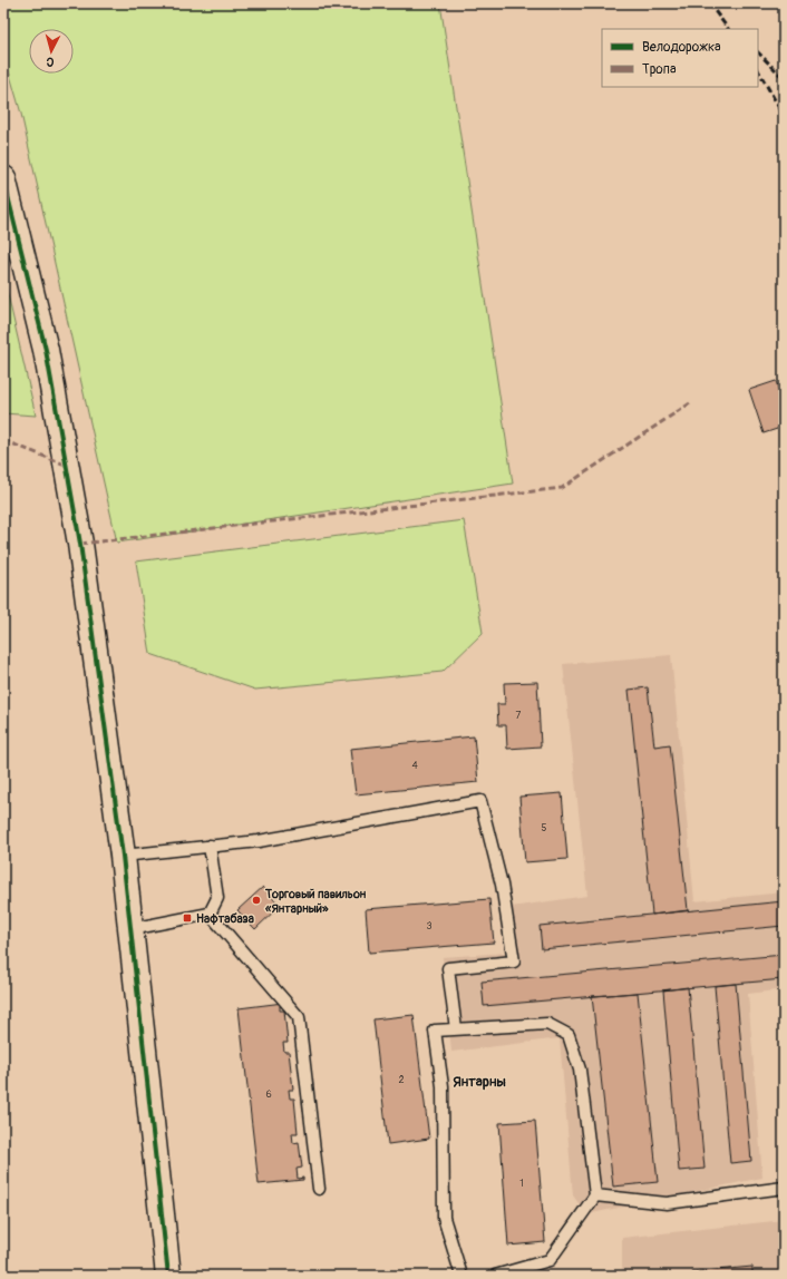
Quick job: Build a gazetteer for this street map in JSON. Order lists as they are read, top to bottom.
{
  "districts": ["Янтарны"],
  "places": {
    "other": ["Торговый павильон «Янтарный»"],
    "transit": ["Нафтабаза"]
  },
  "house_numbers": [
    "7",
    "4",
    "5",
    "3",
    "2",
    "6",
    "1"
  ],
  "legend": ["Велодорожка", "Тропа"],
  "north": "bottom"
}
